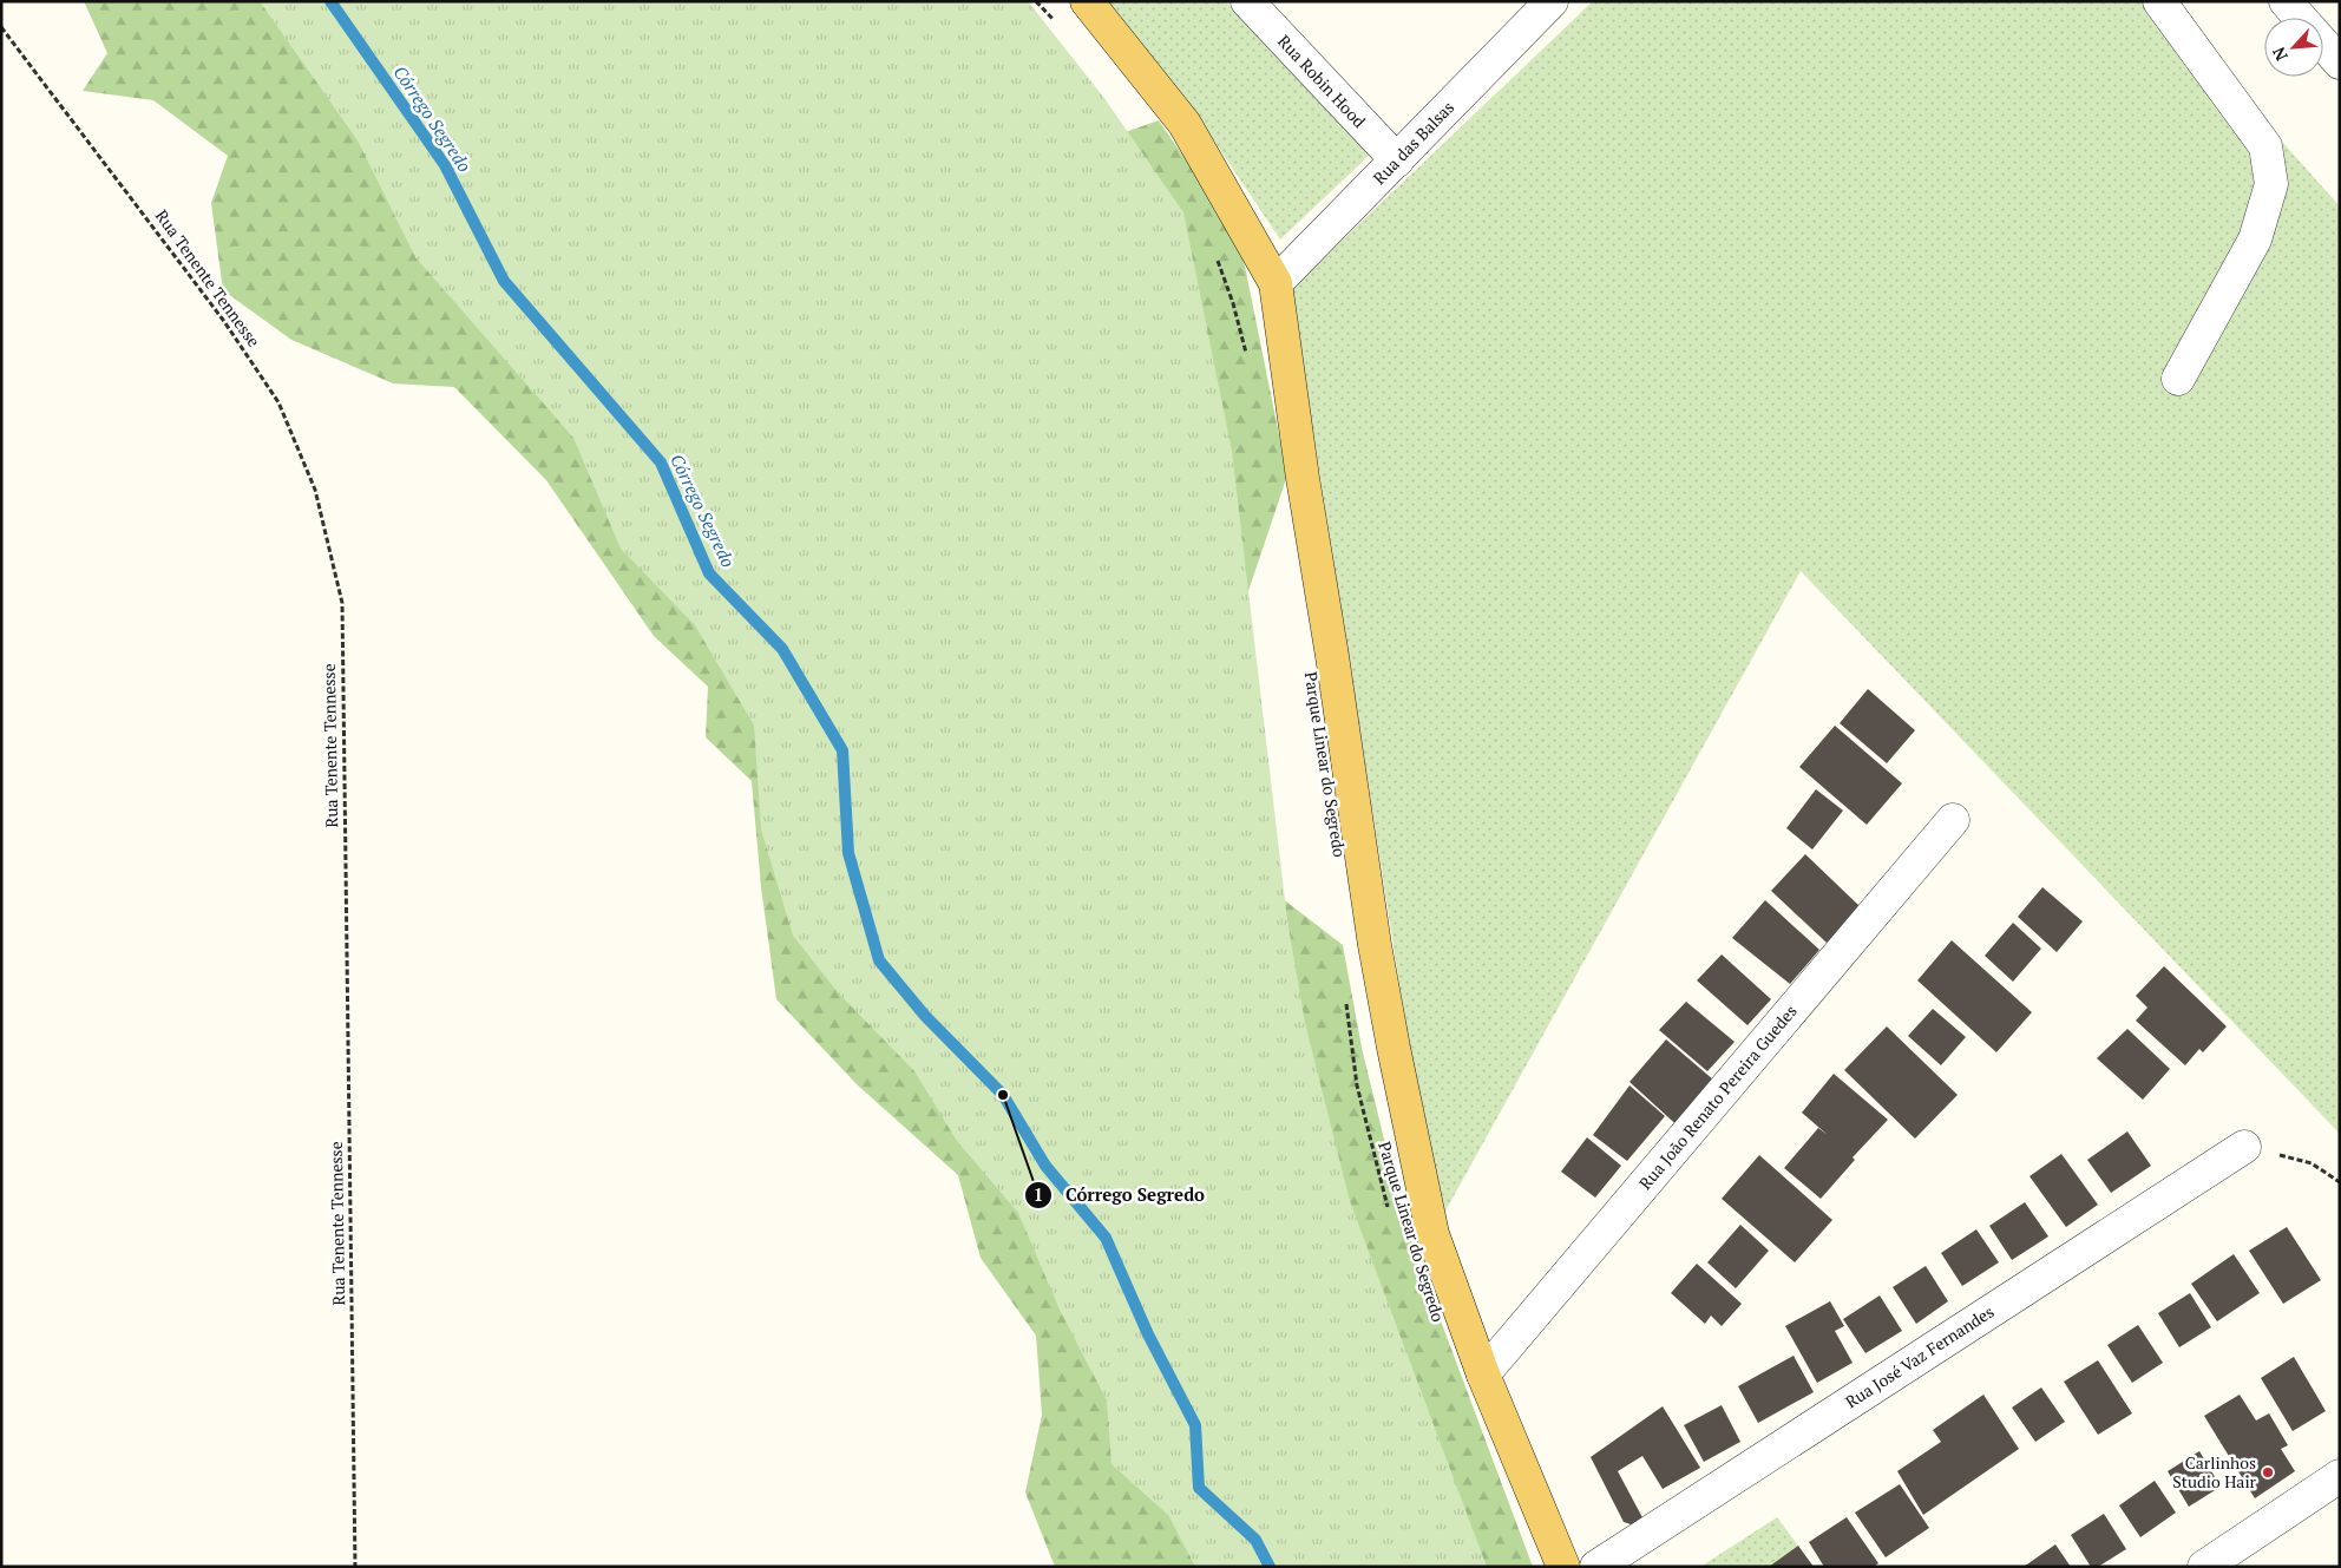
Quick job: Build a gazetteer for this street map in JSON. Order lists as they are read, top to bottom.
{
  "streets": {
    "street": [
      "Rua Robin Hood",
      "Rua das Balsas",
      "Rua João Renato Pereira Guedes",
      "Rua José Vaz Fernandes"
    ],
    "path": ["Rua Tenente Tennesse", "Parque Linear do Segredo"]
  },
  "crossings": [
    ["Rua Robin Hood", "Rua das Balsas"]
  ],
  "water": ["Córrego Segredo"],
  "places": ["Córrego Segredo", "Carlinhos Studio Hair"],
  "north": "bottom left"
}
